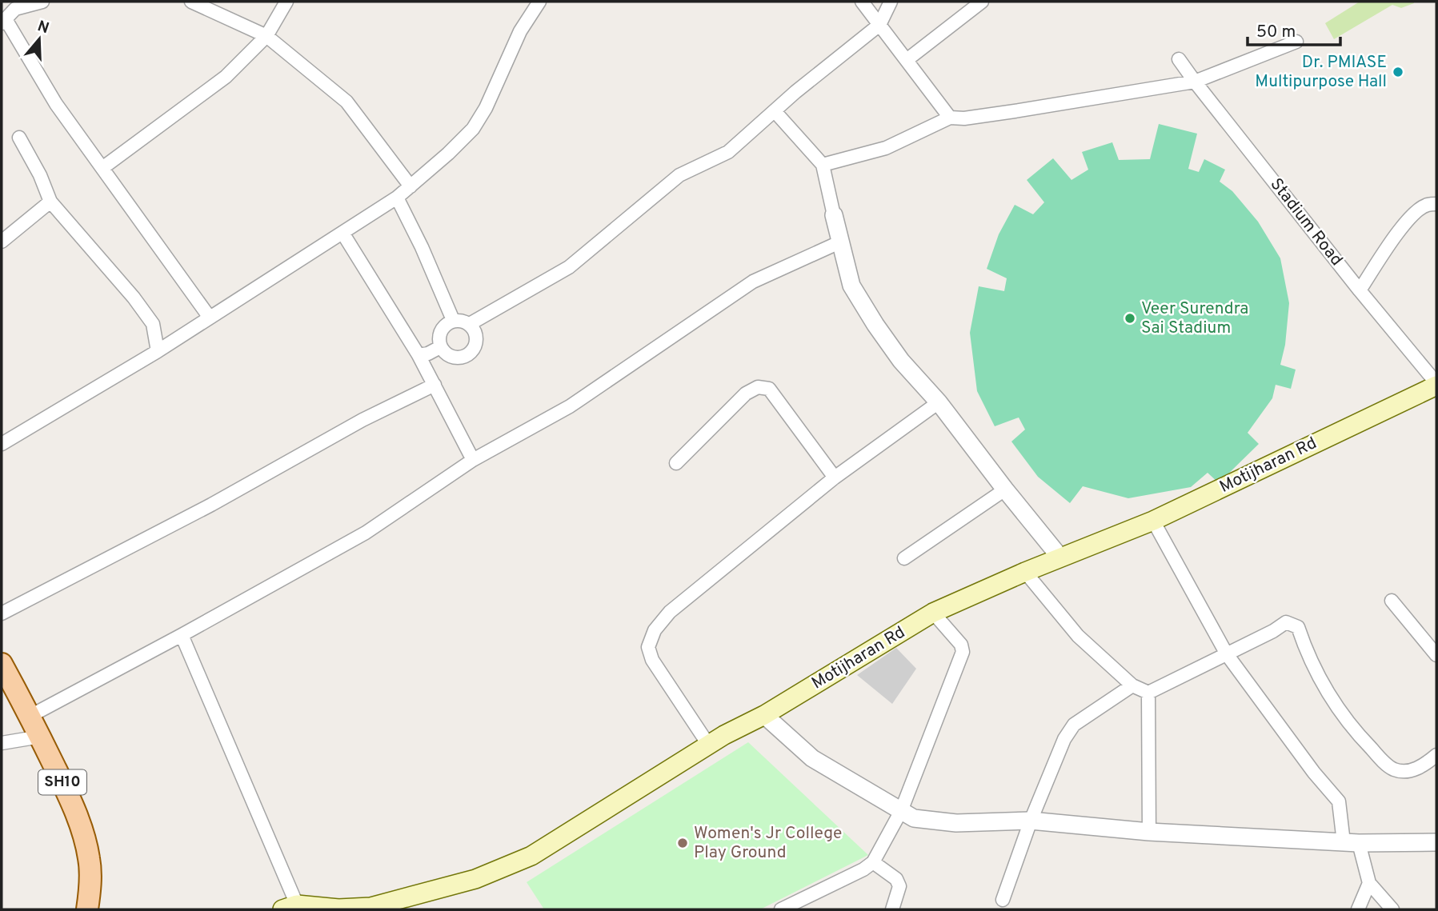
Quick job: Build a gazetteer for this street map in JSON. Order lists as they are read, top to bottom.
{
  "streets": {
    "main road": ["Motijharan Rd", "SH10"],
    "street": ["Stadium Road"]
  },
  "crossings": [
    ["Stadium Road", "Motijharan Rd"]
  ],
  "places": ["Dr. PMIASE Multipurpose Hall", "Veer Surendra Sai Stadium", "Women's Jr College Play Ground"],
  "scale_bar": "50 m",
  "north": "top"
}
